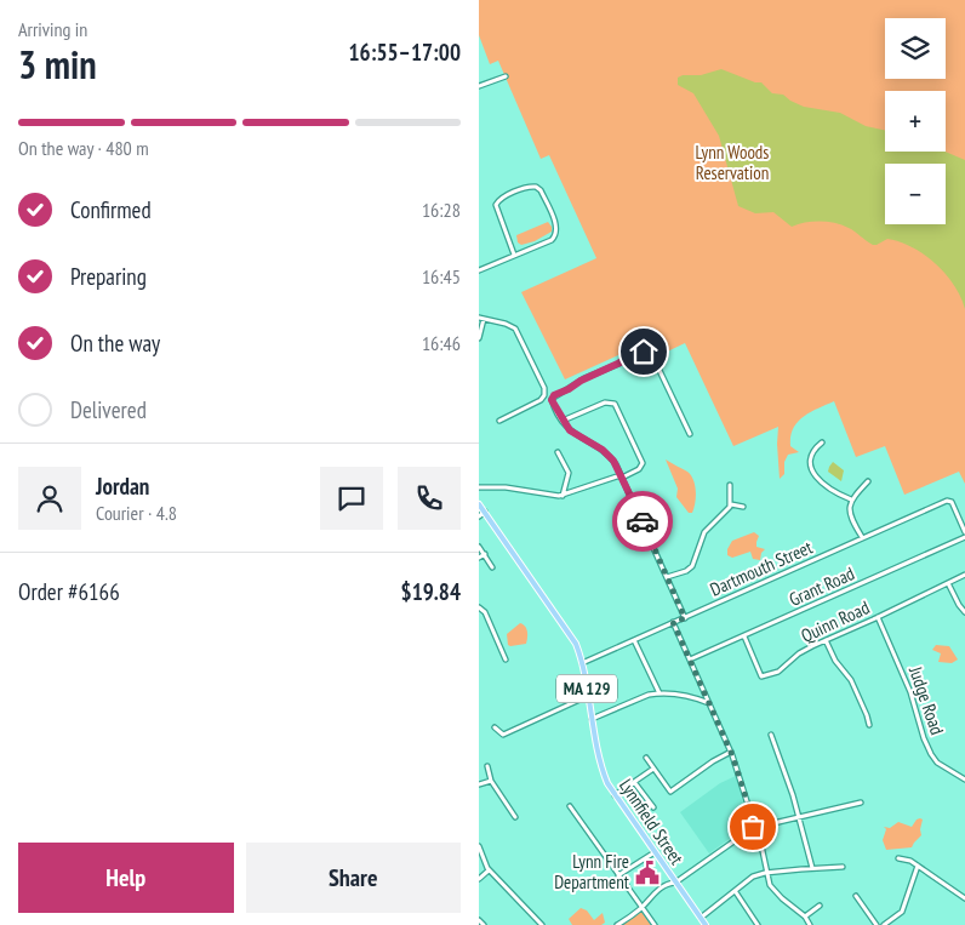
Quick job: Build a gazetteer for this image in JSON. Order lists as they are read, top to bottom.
{
  "streets": {
    "main road": ["MA 129", "Lynnfield Street"],
    "street": [
      "Dartmouth Street",
      "Grant Road",
      "Quinn Road",
      "Judge Road"
    ]
  },
  "crossings": [
    ["Dartmouth Street", "Lynnfield Street"],
    ["Grant Road", "Quinn Road"],
    ["Quinn Road", "Judge Road"]
  ],
  "parks": ["Lynn Woods Reservation"],
  "places": {
    "public building": ["Lynn Fire Department"]
  },
  "page": {
    "heading": ["3 min", "Arriving in", "16:55–17:00"],
    "panel": [
      "Jordan",
      "Courier · 4.8",
      "Order #6166",
      "$19.84"
    ],
    "map_buttons": ["+", "−"],
    "bar": "On the way · 480 m",
    "list": [
      ["Confirmed", "16:28"],
      ["Preparing", "16:45"],
      ["On the way", "16:46"],
      "Delivered"
    ],
    "buttons": ["Help", "Share"]
  }
}
